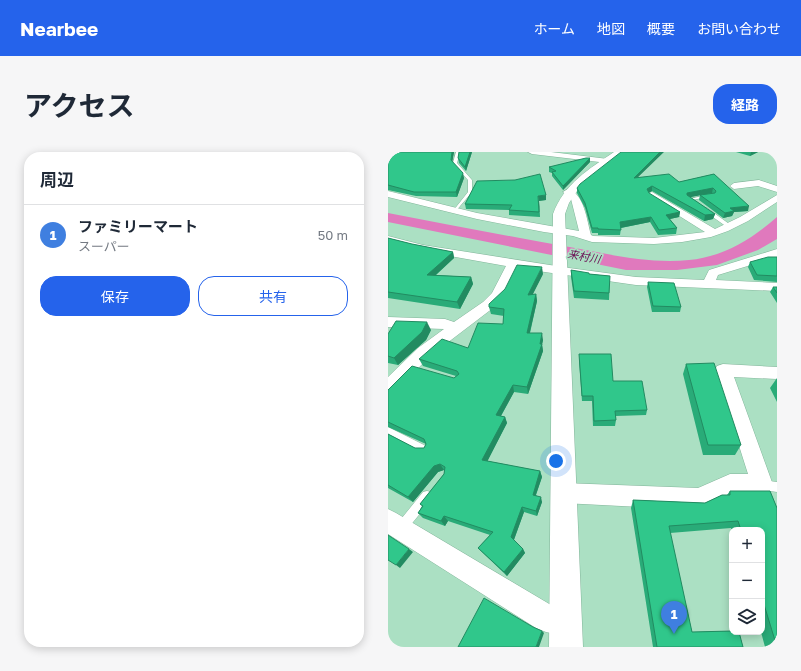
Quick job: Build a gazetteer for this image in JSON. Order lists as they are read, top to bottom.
{
  "water": ["来村川"],
  "page": {
    "header": "Nearbee",
    "nav": [
      "ホーム",
      "地図",
      "概要",
      "お問い合わせ"
    ],
    "title": "アクセス",
    "buttons": [
      "経路",
      ["保存", "共有"]
    ],
    "heading": "周辺",
    "list": [
      {
        "mark": "1",
        "name": "ファミリーマート",
        "note": "スーパー",
        "value": "50 m"
      }
    ],
    "map_buttons": ["+", "−"],
    "pins": "1"
  }
}
